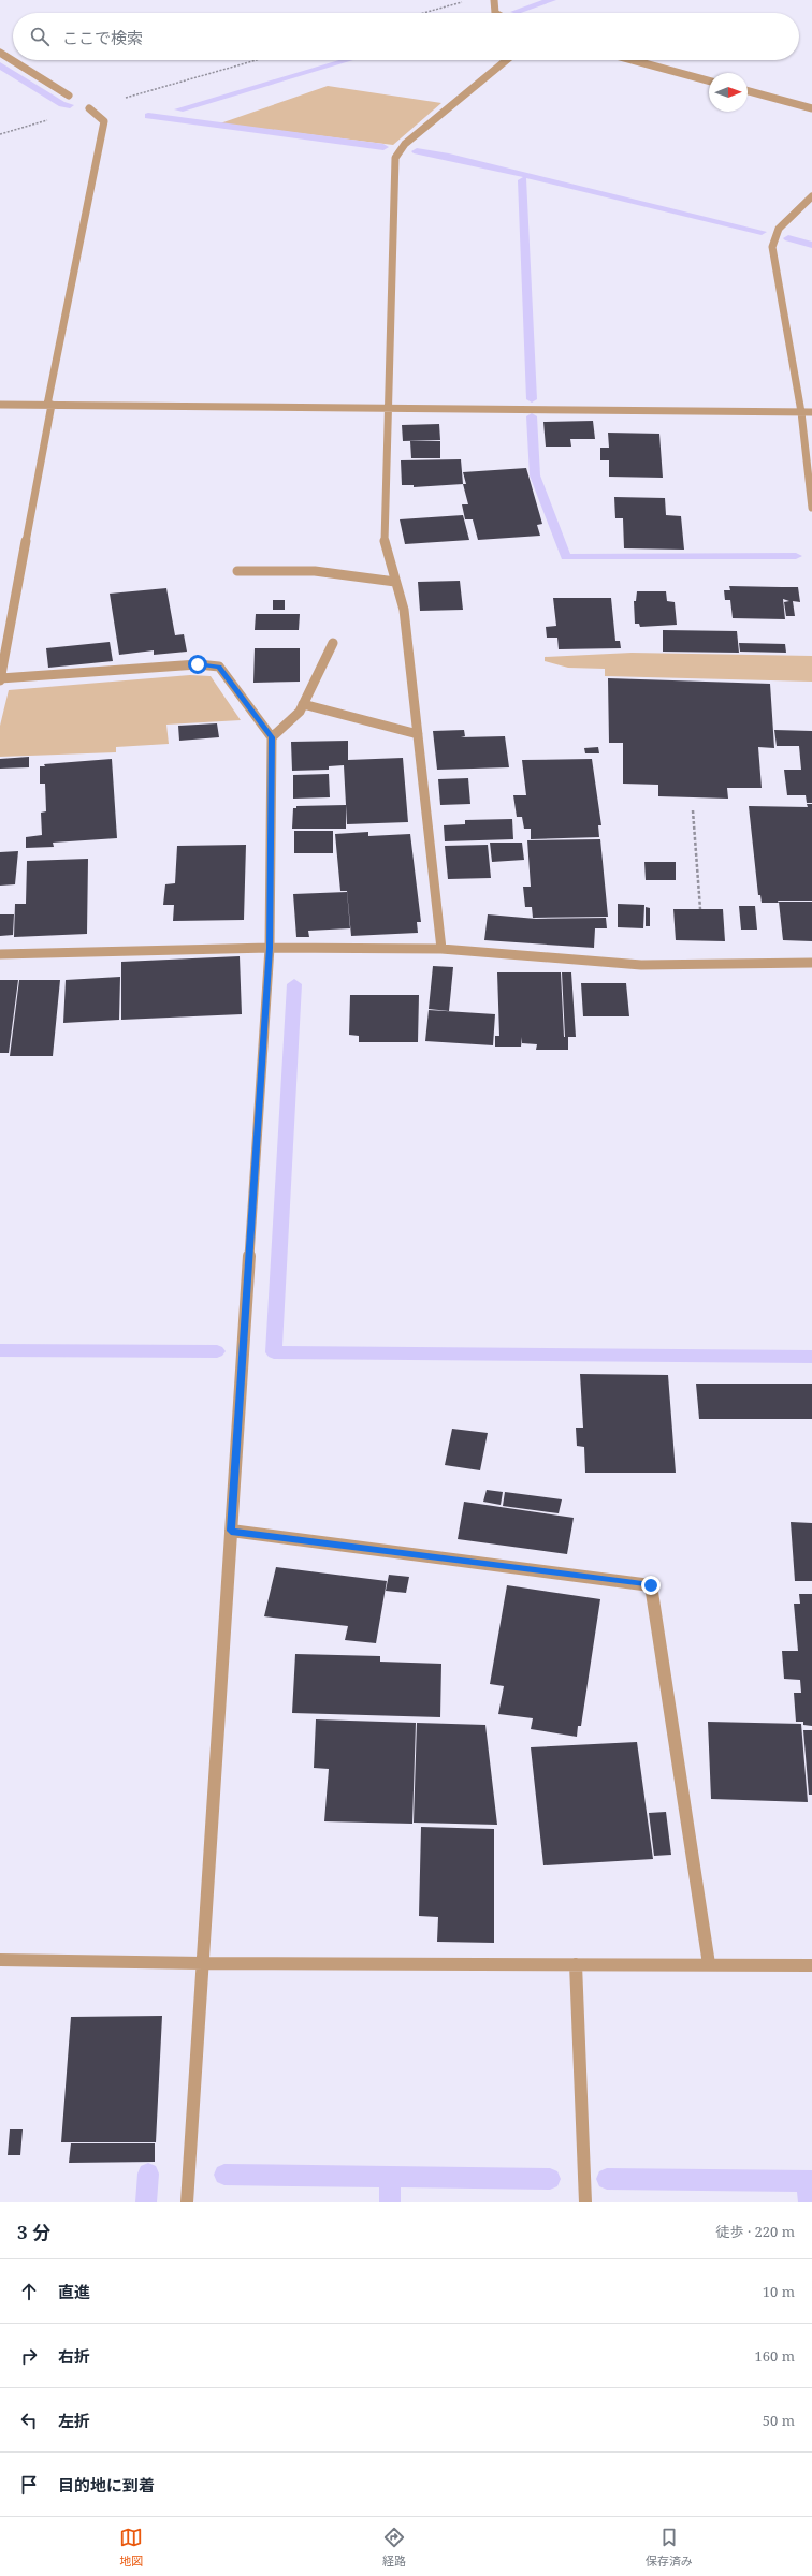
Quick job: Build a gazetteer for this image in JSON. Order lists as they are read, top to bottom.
{
  "north": "right",
  "page": {
    "search": "ここで検索",
    "heading": ["3 分", "徒歩 · 220 m"],
    "list": [
      ["直進", "10 m"],
      ["右折", "160 m"],
      ["左折", "50 m"],
      "目的地に到着"
    ],
    "nav": ["地図", "経路", "保存済み"]
  }
}
